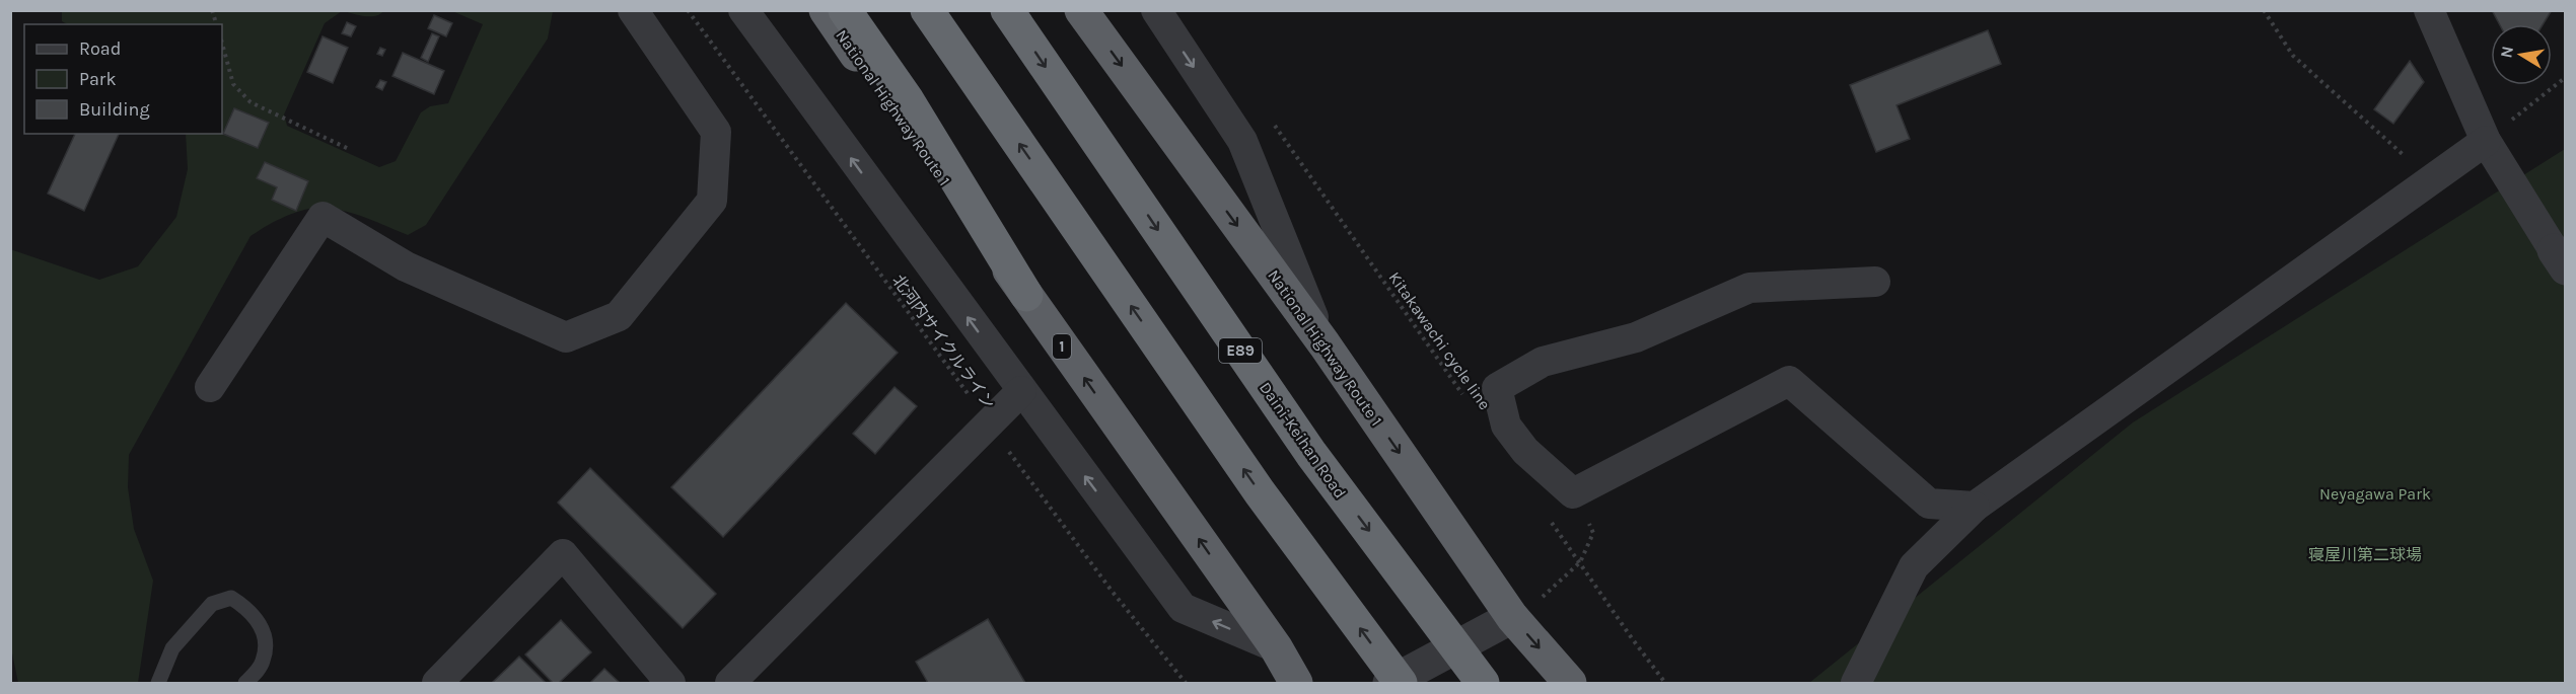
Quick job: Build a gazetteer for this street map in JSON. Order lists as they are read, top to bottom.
{
  "streets": {
    "highway": [
      "National Highway Route 1",
      "1",
      "E89",
      "Daini-Keihan Road"
    ],
    "path": ["Kitakawachi cycle line", "北河内サイクルライン"]
  },
  "parks": ["Neyagawa Park", "寝屋川第二球場"],
  "legend": ["Road", "Park", "Building"],
  "north": "left"
}
